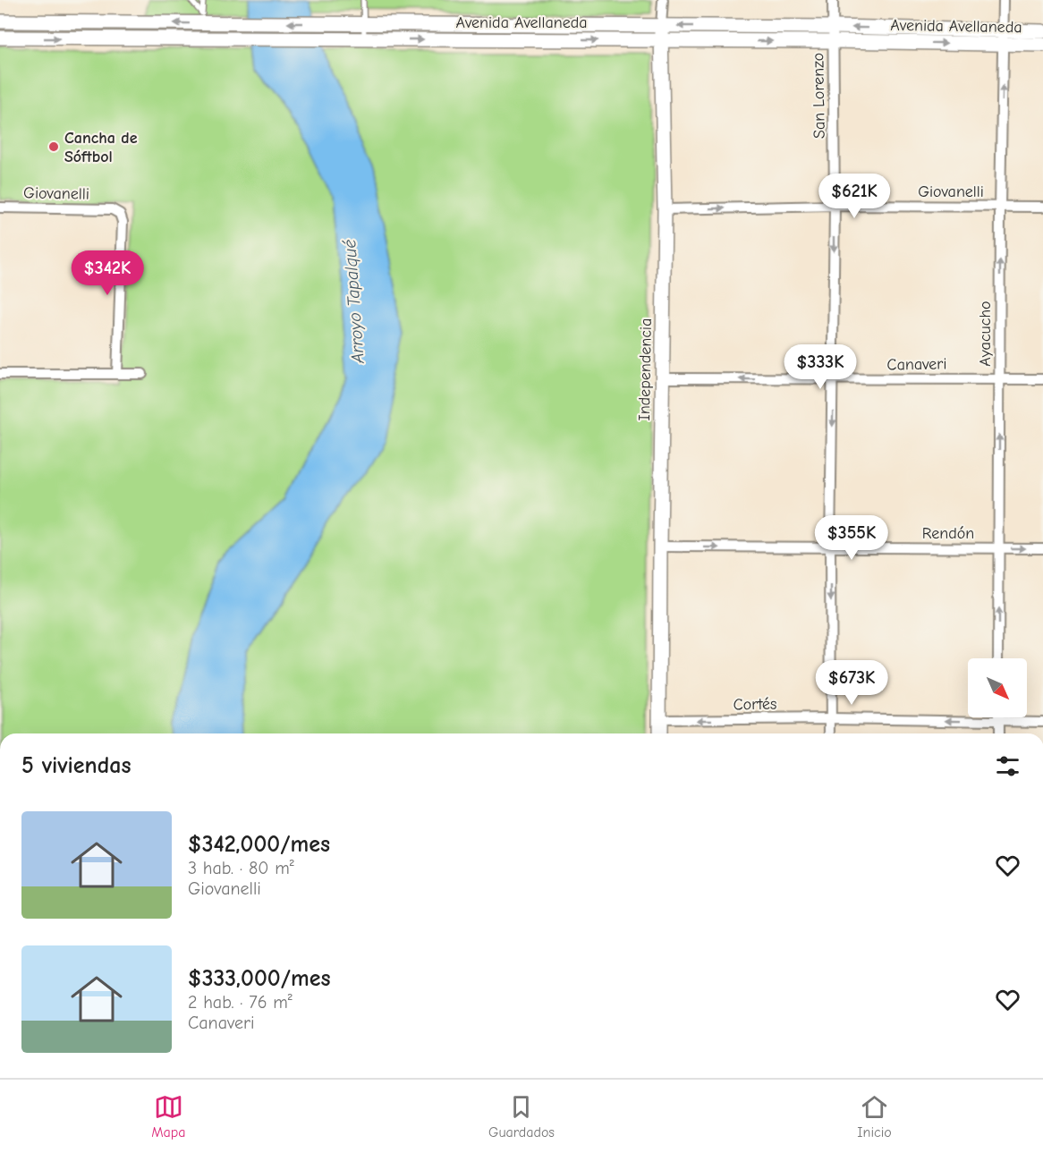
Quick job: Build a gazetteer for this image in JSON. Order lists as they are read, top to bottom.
{
  "streets": {
    "main road": ["Avenida Avellaneda", "Independencia"],
    "street": [
      "San Lorenzo",
      "Giovanelli",
      "Ayacucho",
      "Canaveri",
      "Rendón",
      "Cortés"
    ]
  },
  "crossings": [
    ["Avenida Avellaneda", "San Lorenzo"],
    ["Avenida Avellaneda", "Ayacucho"],
    ["Avenida Avellaneda", "Independencia"],
    ["San Lorenzo", "Giovanelli"],
    ["San Lorenzo", "Canaveri"],
    ["San Lorenzo", "Rendón"],
    ["San Lorenzo", "Cortés"],
    ["Giovanelli", "Ayacucho"],
    ["Giovanelli", "Independencia"],
    ["Ayacucho", "Canaveri"],
    ["Ayacucho", "Rendón"],
    ["Canaveri", "Independencia"],
    ["Independencia", "Rendón"],
    ["Independencia", "Cortés"]
  ],
  "one_way": [
    "San Lorenzo",
    "Ayacucho",
    "Canaveri",
    "Rendón",
    "Cortés"
  ],
  "water": ["Arroyo Tapalqué"],
  "places": ["Cancha de Sóftbol"],
  "north": "bottom right",
  "page": {
    "price": [
      "$621K",
      "$342K",
      "$333K",
      "$355K",
      "$673K"
    ],
    "heading": "5 viviendas",
    "list": [
      {
        "name": "$342,000/mes",
        "note": "3 hab. · 80 m² · Giovanelli"
      },
      {
        "name": "$333,000/mes",
        "note": "2 hab. · 76 m² · Canaveri"
      }
    ],
    "tabs": ["Mapa", "Guardados", "Inicio"]
  }
}
